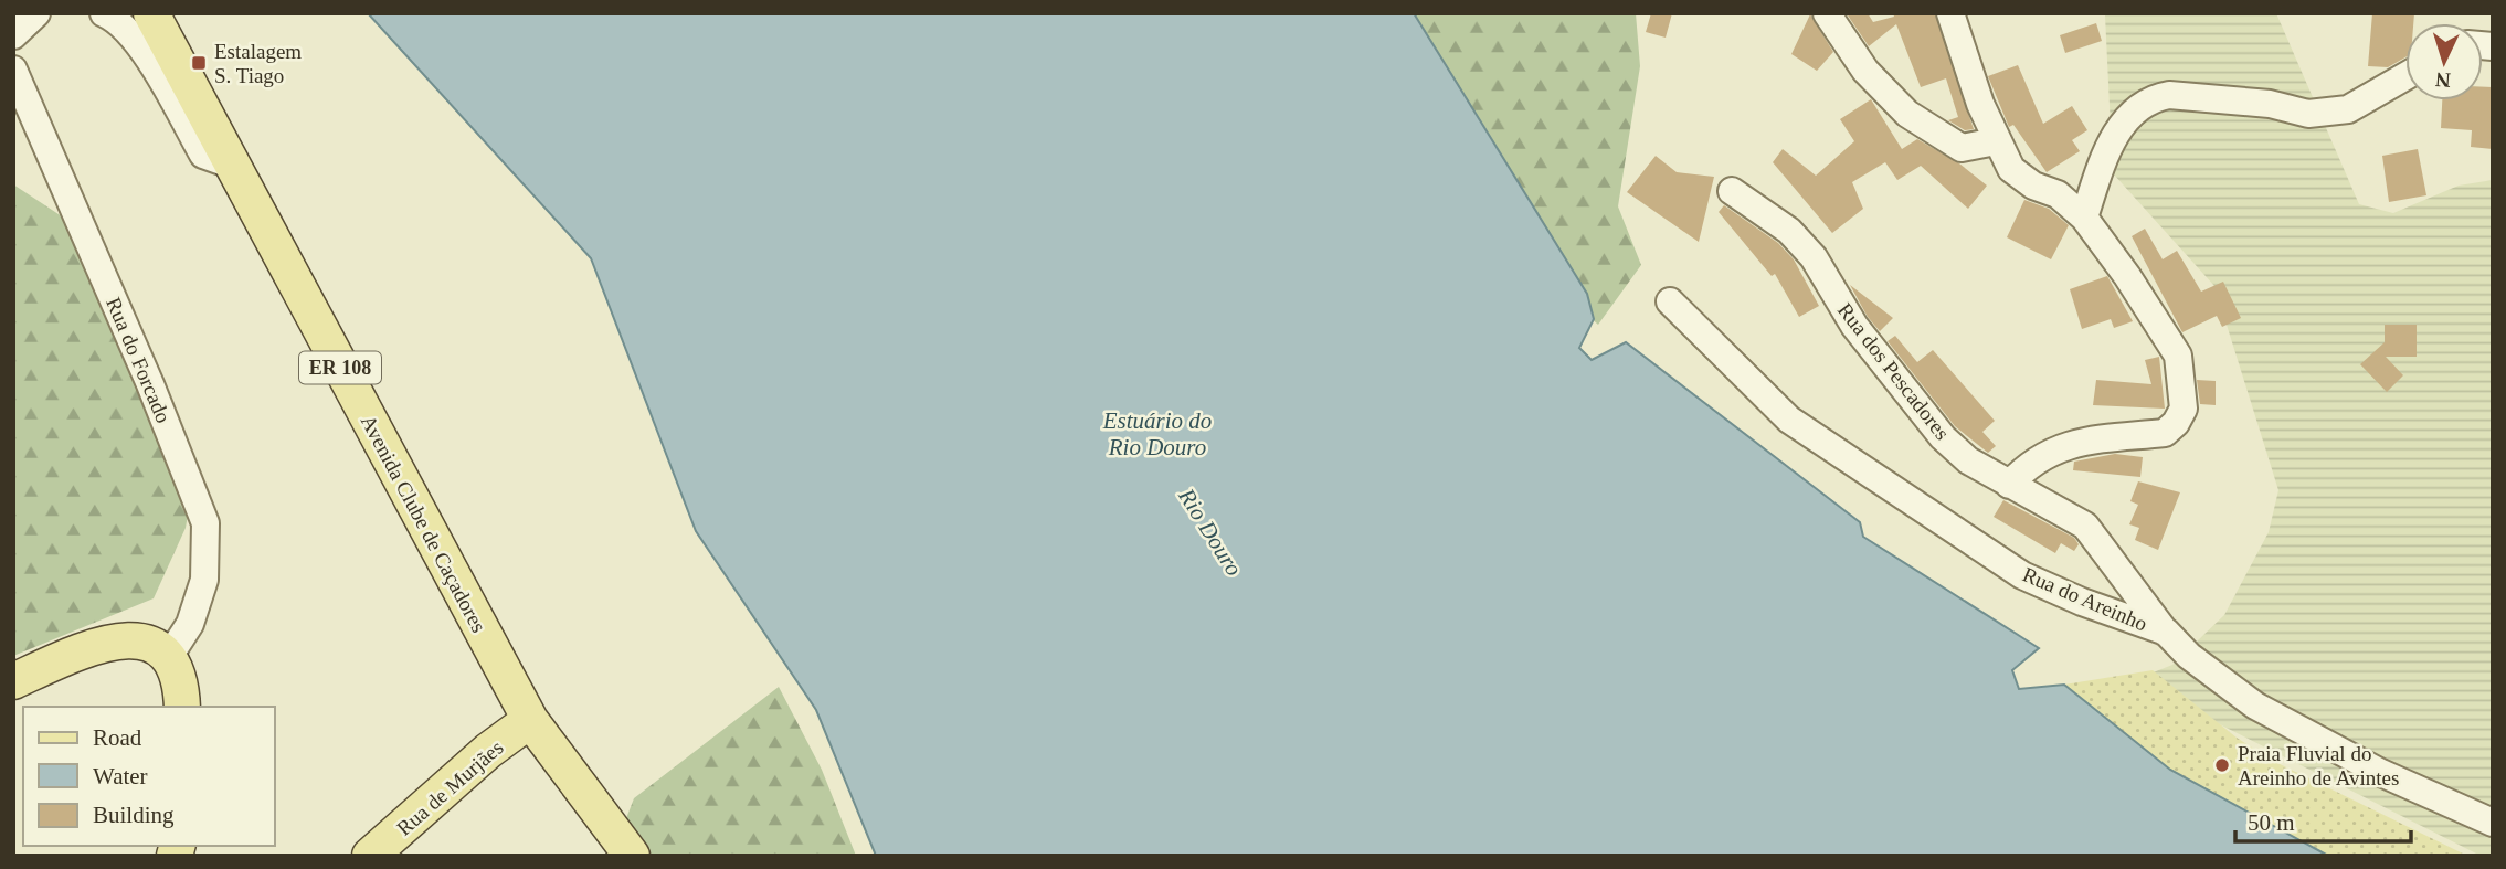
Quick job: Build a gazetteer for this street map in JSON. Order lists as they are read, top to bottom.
{
  "streets": {
    "main road": ["ER 108", "Avenida Clube de Caçadores", "Rua de Murjães"],
    "street": ["Rua do Forcado", "Rua dos Pescadores", "Rua do Areinho"]
  },
  "crossings": [
    ["Rua dos Pescadores", "Rua do Areinho"],
    ["Avenida Clube de Caçadores", "Rua de Murjães"]
  ],
  "water": ["Estuário do Rio Douro", "Rio Douro"],
  "places": {
    "transit": ["Estalagem S. Tiago"],
    "other": ["Praia Fluvial do Areinho de Avintes"]
  },
  "legend": ["Road", "Water", "Building"],
  "scale_bar": "50 m",
  "north": "bottom"
}
